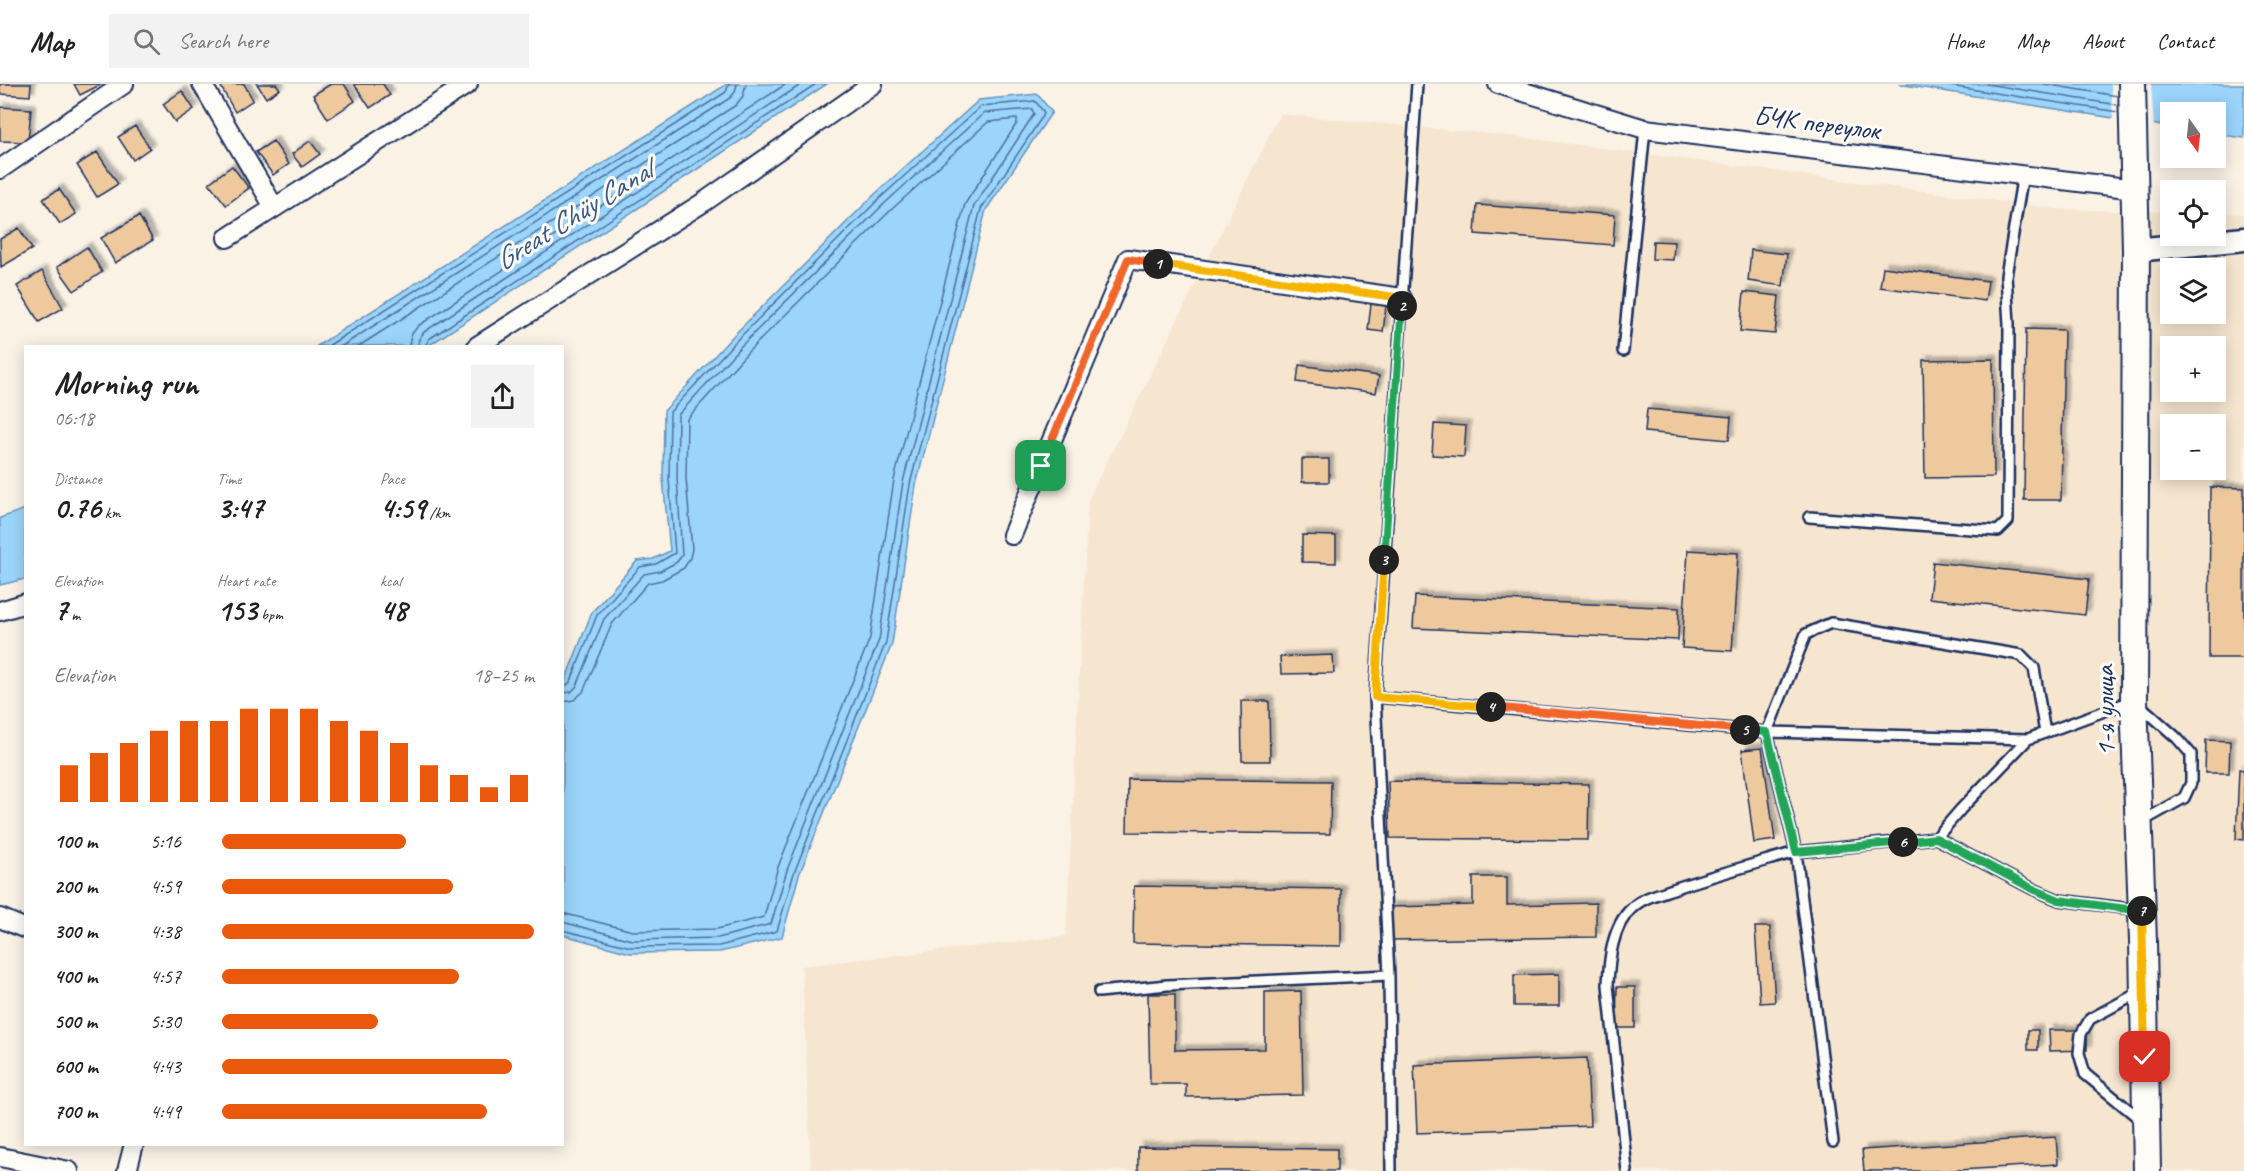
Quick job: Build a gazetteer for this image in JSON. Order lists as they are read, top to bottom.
{
  "streets": {
    "main road": ["1-я улица"],
    "street": ["БЧК переулок"]
  },
  "crossings": [
    ["БЧК переулок", "1-я улица"]
  ],
  "water": ["Great Chüy Canal"],
  "north": "bottom",
  "page": {
    "header": "Map",
    "search": "Search here",
    "nav": [
      "Home",
      "Map",
      "About",
      "Contact"
    ],
    "map_buttons": ["+", "−"],
    "pins": [
      "1",
      "2",
      "3",
      "4",
      "5",
      "6",
      "7"
    ],
    "heading": ["Morning run", "06:18"],
    "stats": [
      ["Distance", "0.76 km"],
      ["Time", "3:47"],
      ["Pace", "4:59 /km"],
      ["Elevation", "7 m"],
      ["Heart rate", "153 bpm"],
      ["kcal", "48"]
    ],
    "chart": ["Elevation", "18–25 m"],
    "list": [
      {
        "name": "100 m",
        "note": "5:16"
      },
      {
        "name": "200 m",
        "note": "4:59"
      },
      {
        "name": "300 m",
        "note": "4:38"
      },
      {
        "name": "400 m",
        "note": "4:57"
      },
      {
        "name": "500 m",
        "note": "5:30"
      },
      {
        "name": "600 m",
        "note": "4:43"
      },
      {
        "name": "700 m",
        "note": "4:49"
      }
    ]
  }
}
